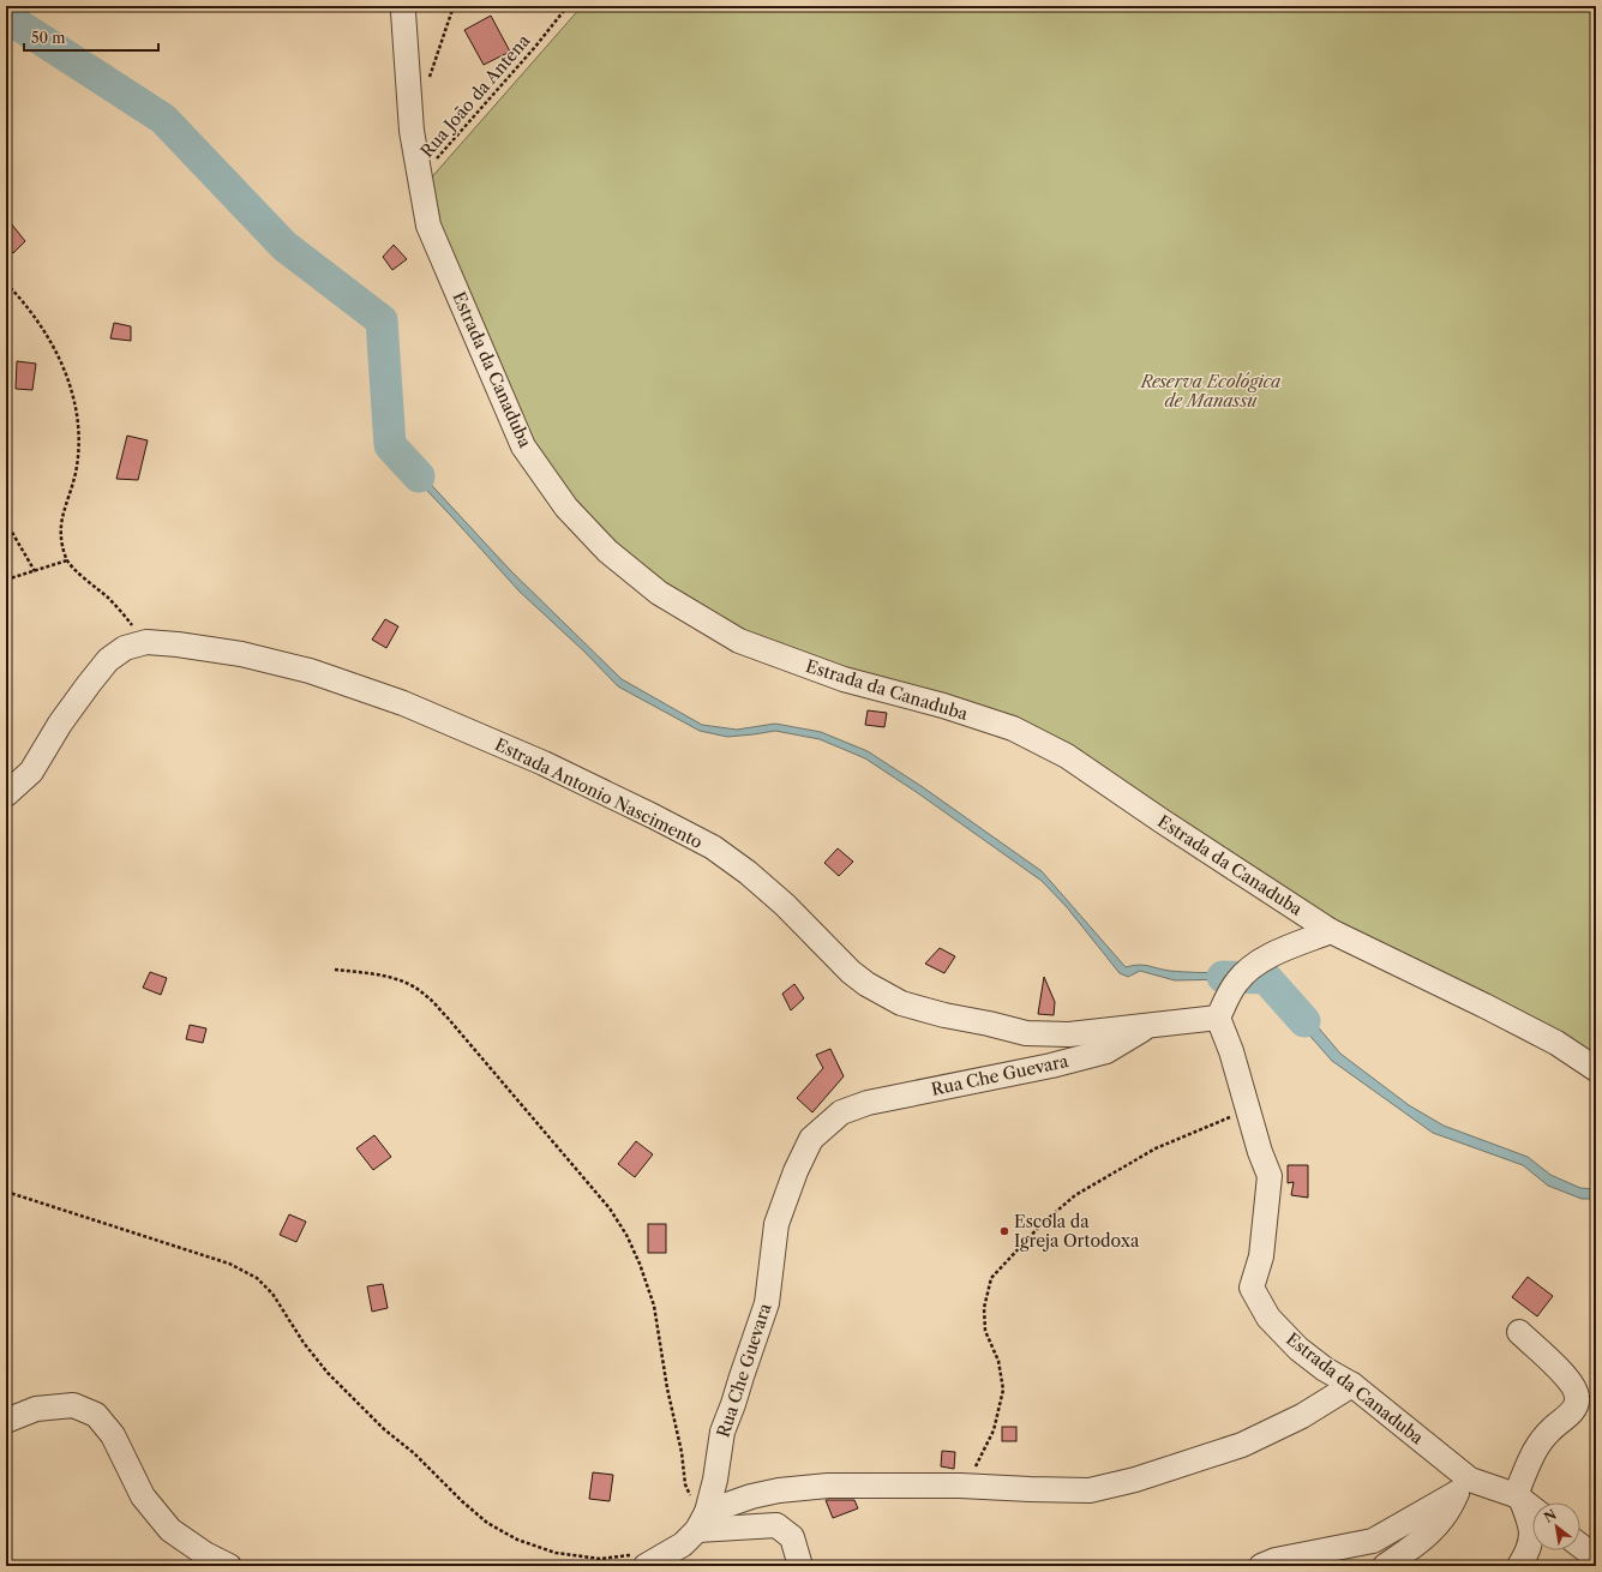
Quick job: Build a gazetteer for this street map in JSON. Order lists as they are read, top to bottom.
{
  "streets": {
    "street": ["Estrada da Canaduba", "Estrada Antonio Nascimento", "Rua Che Guevara"],
    "path": ["Rua João da Antena"]
  },
  "crossings": [
    ["Rua João da Antena", "Estrada da Canaduba"],
    ["Estrada da Canaduba", "Estrada Antonio Nascimento"],
    ["Estrada Antonio Nascimento", "Rua Che Guevara"]
  ],
  "parks": ["Reserva Ecológica de Manassu"],
  "places": ["Escola da Igreja Ortodoxa"],
  "scale_bar": "50 m",
  "north": "top left"
}
